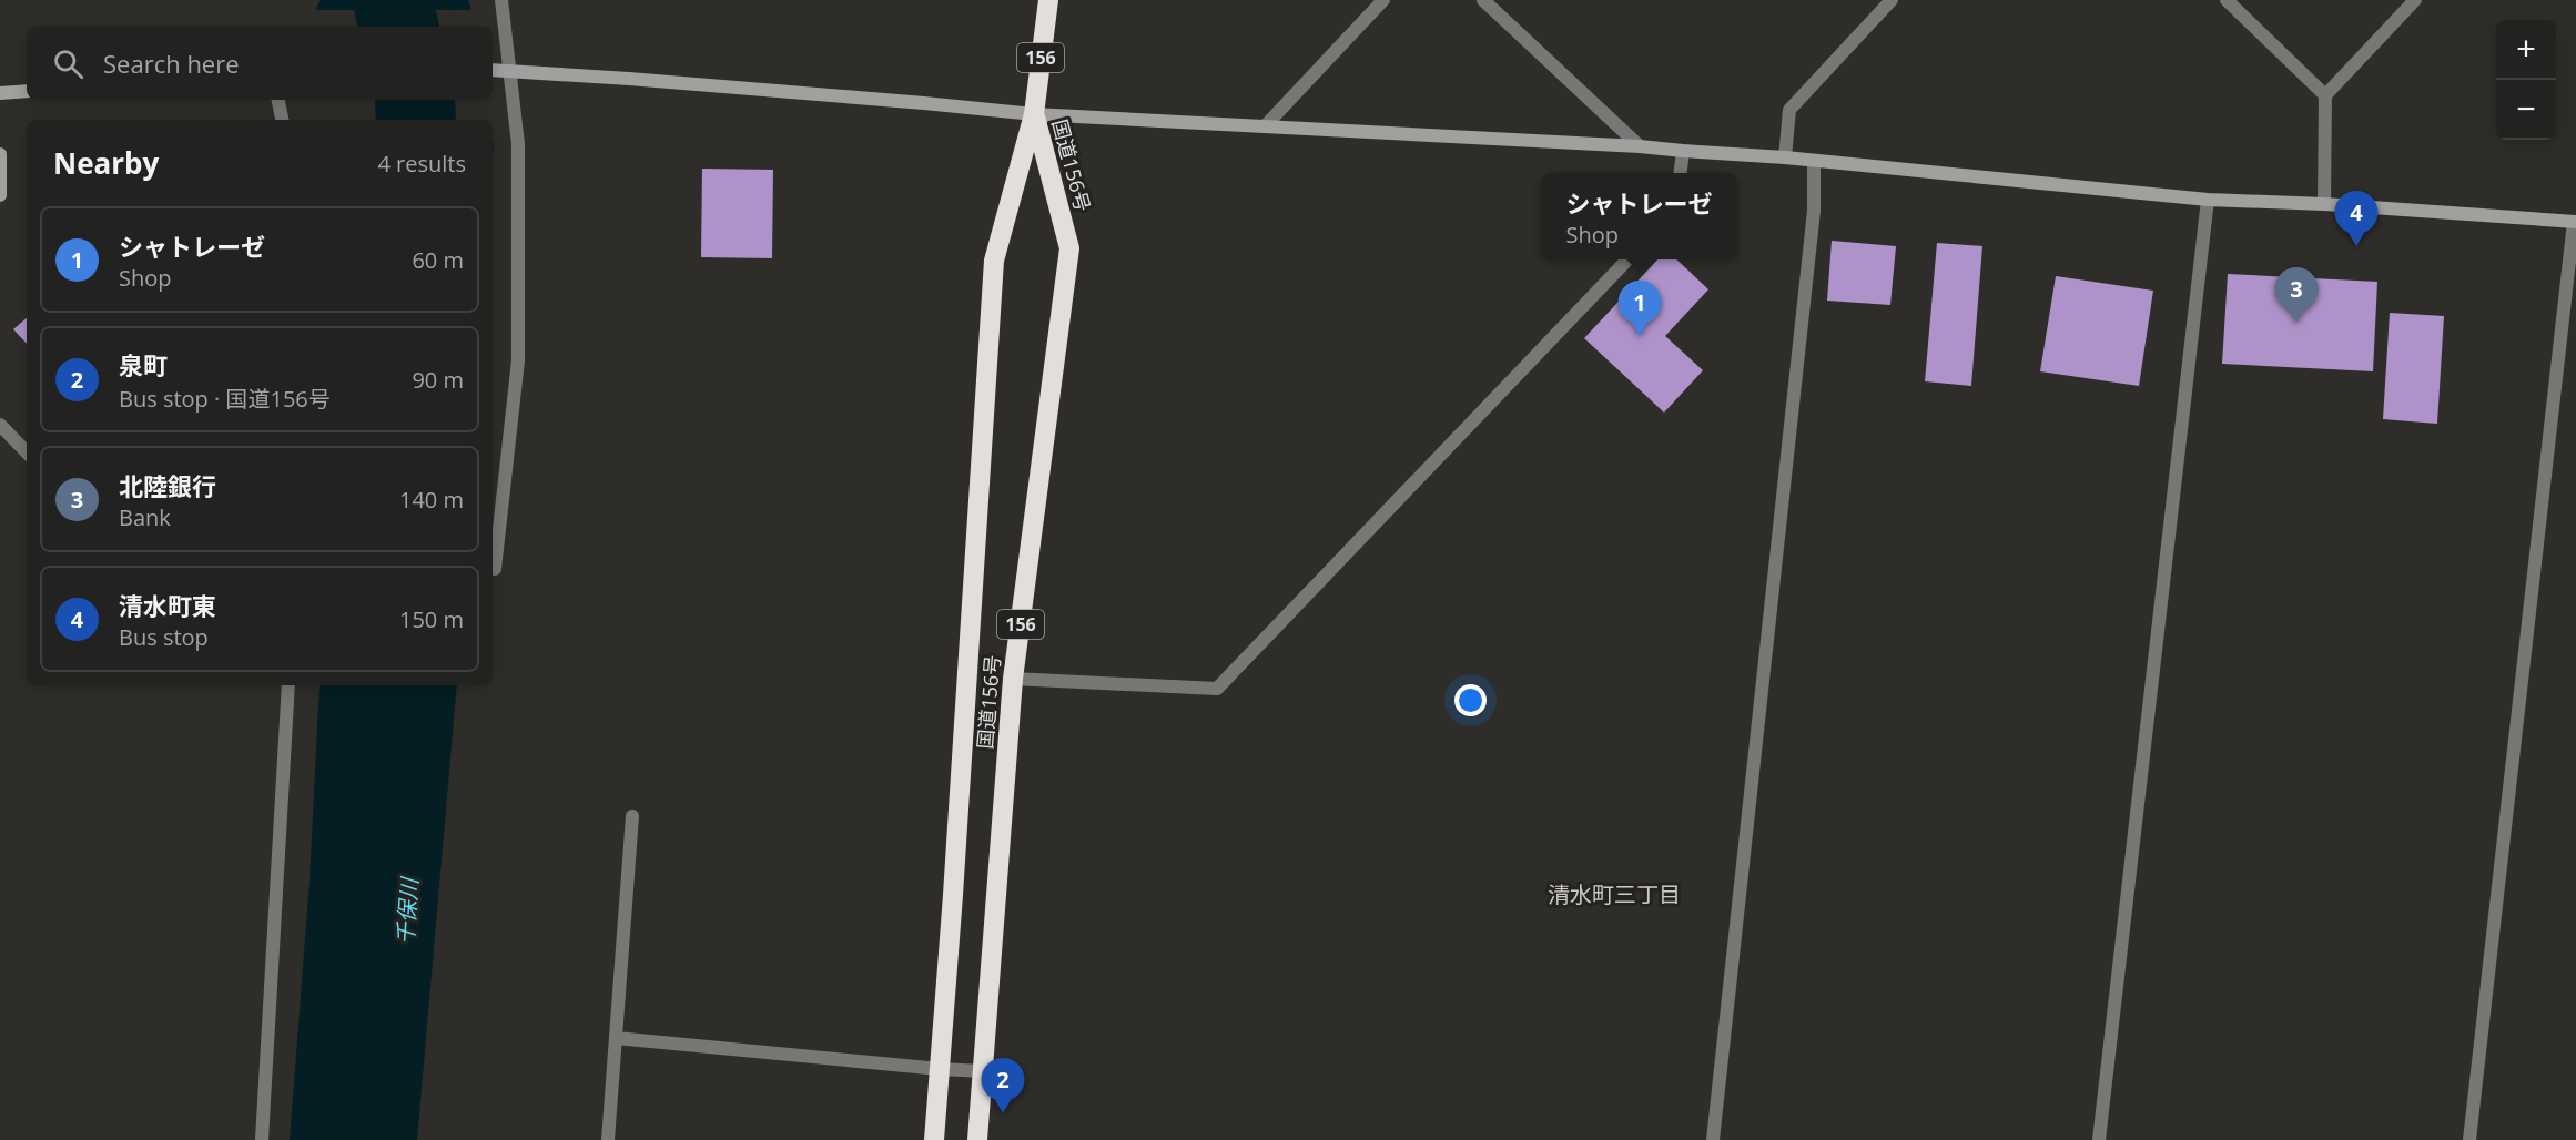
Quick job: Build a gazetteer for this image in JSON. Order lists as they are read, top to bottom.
{
  "streets": {
    "highway": ["156", "国道156号"]
  },
  "districts": ["清水町三丁目"],
  "water": ["千保川"],
  "page": {
    "map_buttons": ["+", "−"],
    "search": "Search here",
    "heading": ["Nearby", "4 results"],
    "popup": ["シャトレーゼ", "Shop"],
    "pins": [
      "4",
      "3",
      "1",
      "2"
    ],
    "list": [
      {
        "mark": "1",
        "name": "シャトレーゼ",
        "note": "Shop",
        "value": "60 m"
      },
      {
        "mark": "2",
        "name": "泉町",
        "note": "Bus stop · 国道156号",
        "value": "90 m"
      },
      {
        "mark": "3",
        "name": "北陸銀行",
        "note": "Bank",
        "value": "140 m"
      },
      {
        "mark": "4",
        "name": "清水町東",
        "note": "Bus stop",
        "value": "150 m"
      }
    ]
  }
}
